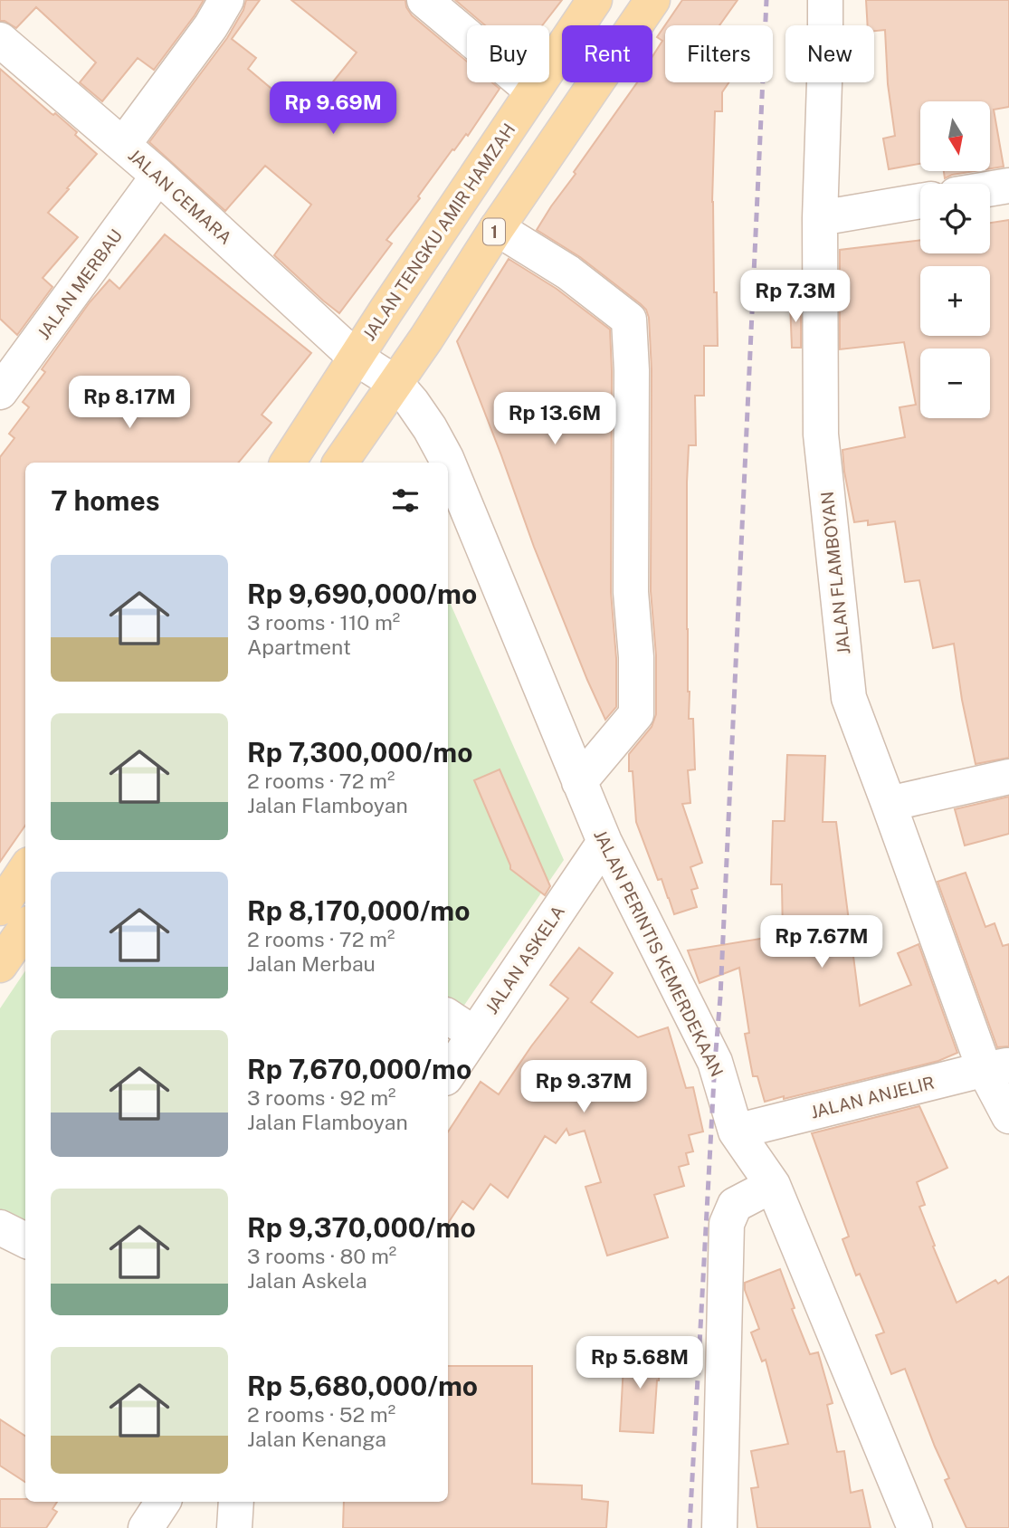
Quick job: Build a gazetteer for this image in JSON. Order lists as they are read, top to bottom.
{
  "streets": {
    "main road": ["JALAN TENGKU AMIR HAMZAH", "1"],
    "street": [
      "JALAN CEMARA",
      "JALAN MERBAU",
      "JALAN FLAMBOYAN",
      "JALAN PERINTIS KEMERDEKAAN",
      "JALAN ASKELA",
      "JALAN ANJELIR"
    ]
  },
  "crossings": [
    ["JALAN CEMARA", "JALAN TENGKU AMIR HAMZAH"],
    ["JALAN CEMARA", "1"],
    ["JALAN CEMARA", "JALAN MERBAU"],
    ["JALAN CEMARA", "JALAN PERINTIS KEMERDEKAAN"],
    ["1", "JALAN PERINTIS KEMERDEKAAN"],
    ["JALAN FLAMBOYAN", "JALAN ANJELIR"],
    ["JALAN PERINTIS KEMERDEKAAN", "JALAN ASKELA"],
    ["JALAN PERINTIS KEMERDEKAAN", "JALAN ANJELIR"]
  ],
  "north": "bottom",
  "page": {
    "chip": [
      "Buy",
      "Rent",
      "Filters",
      "New"
    ],
    "price": [
      "Rp 9.69M",
      "Rp 7.3M",
      "Rp 8.17M",
      "Rp 13.6M",
      "Rp 7.67M",
      "Rp 9.37M",
      "Rp 5.68M"
    ],
    "map_buttons": ["+", "−"],
    "heading": "7 homes",
    "list": [
      {
        "name": "Rp 9,690,000/mo",
        "note": "3 rooms · 110 m² · Apartment"
      },
      {
        "name": "Rp 7,300,000/mo",
        "note": "2 rooms · 72 m² · Jalan Flamboyan"
      },
      {
        "name": "Rp 8,170,000/mo",
        "note": "2 rooms · 72 m² · Jalan Merbau"
      },
      {
        "name": "Rp 7,670,000/mo",
        "note": "3 rooms · 92 m² · Jalan Flamboyan"
      },
      {
        "name": "Rp 9,370,000/mo",
        "note": "3 rooms · 80 m² · Jalan Askela"
      },
      {
        "name": "Rp 5,680,000/mo",
        "note": "2 rooms · 52 m² · Jalan Kenanga"
      }
    ]
  }
}
